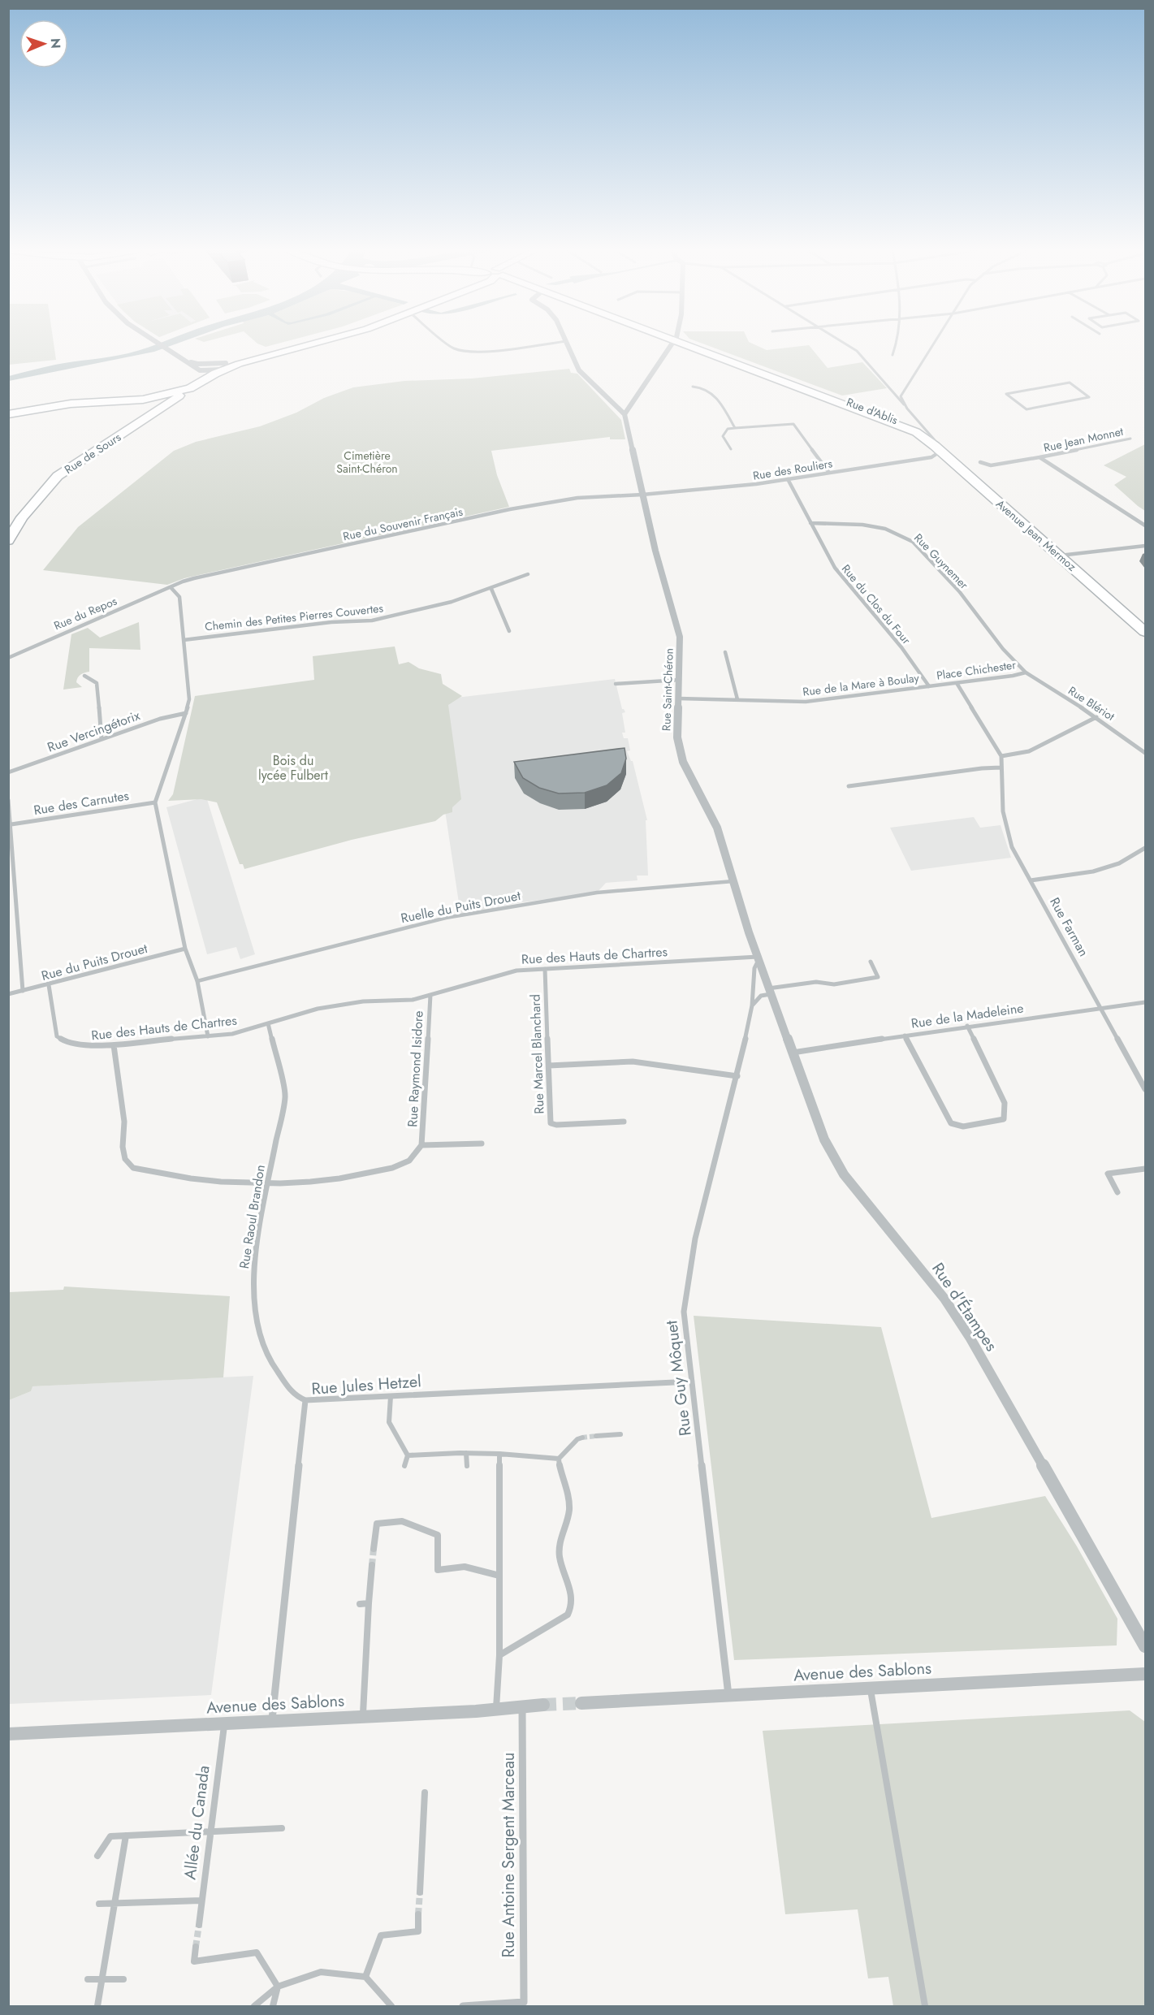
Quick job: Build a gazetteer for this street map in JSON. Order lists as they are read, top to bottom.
{
  "streets": {
    "main road": ["Rue d'Ablis", "Rue de Sours", "Avenue Jean Mermoz"],
    "street": [
      "Rue Jean Monnet",
      "Rue des Rouliers",
      "Rue du Souvenir Français",
      "Rue Guynemer",
      "Rue du Clos du Four",
      "Rue du Repos",
      "Chemin des Petites Pierres Couvertes",
      "Place Chichester",
      "Rue de la Mare à Boulay",
      "Rue Saint-Chéron",
      "Rue Blériot",
      "Rue Vercingétorix",
      "Rue des Carnutes",
      "Ruelle du Puits Drouet",
      "Rue Farman",
      "Rue des Hauts de Chartres",
      "Rue du Puits Drouet",
      "Rue de la Madeleine",
      "Rue Marcel Blanchard",
      "Rue Raymond Isidore",
      "Rue Raoul Brandon",
      "Rue d'Étampes",
      "Rue Guy Môquet",
      "Rue Jules Hetzel",
      "Avenue des Sablons",
      "Allée du Canada",
      "Rue Antoine Sergent Marceau"
    ]
  },
  "crossings": [
    ["Rue d'Ablis", "Rue des Rouliers"],
    ["Rue d'Ablis", "Avenue Jean Mermoz"],
    ["Rue des Rouliers", "Rue du Souvenir Français"],
    ["Rue des Rouliers", "Avenue Jean Mermoz"],
    ["Rue des Rouliers", "Rue du Clos du Four"],
    ["Rue des Rouliers", "Rue Saint-Chéron"],
    ["Rue du Souvenir Français", "Rue du Repos"],
    ["Rue du Souvenir Français", "Rue Saint-Chéron"],
    ["Rue Guynemer", "Rue du Clos du Four"],
    ["Rue Guynemer", "Place Chichester"],
    ["Rue Guynemer", "Rue Blériot"],
    ["Rue du Clos du Four", "Place Chichester"],
    ["Rue du Clos du Four", "Rue de la Mare à Boulay"],
    ["Place Chichester", "Rue de la Mare à Boulay"],
    ["Place Chichester", "Rue Blériot"],
    ["Rue de la Mare à Boulay", "Rue Saint-Chéron"],
    ["Rue Saint-Chéron", "Ruelle du Puits Drouet"],
    ["Rue Saint-Chéron", "Rue des Hauts de Chartres"],
    ["Rue Saint-Chéron", "Rue d'Étampes"],
    ["Rue Saint-Chéron", "Rue Guy Môquet"],
    ["Rue Farman", "Rue de la Madeleine"],
    ["Rue des Hauts de Chartres", "Rue du Puits Drouet"],
    ["Rue des Hauts de Chartres", "Rue Marcel Blanchard"],
    ["Rue des Hauts de Chartres", "Rue Raymond Isidore"],
    ["Rue des Hauts de Chartres", "Rue Raoul Brandon"],
    ["Rue des Hauts de Chartres", "Rue d'Étampes"],
    ["Rue des Hauts de Chartres", "Rue Guy Môquet"],
    ["Rue de la Madeleine", "Rue d'Étampes"],
    ["Rue Raymond Isidore", "Rue Raoul Brandon"],
    ["Rue Raoul Brandon", "Rue Jules Hetzel"],
    ["Rue d'Étampes", "Rue Guy Môquet"],
    ["Rue Guy Môquet", "Rue Jules Hetzel"],
    ["Rue Guy Môquet", "Avenue des Sablons"],
    ["Rue Jules Hetzel", "Avenue des Sablons"],
    ["Avenue des Sablons", "Allée du Canada"],
    ["Avenue des Sablons", "Rue Antoine Sergent Marceau"]
  ],
  "parks": ["Cimetière Saint-Chéron", "Bois du lycée Fulbert"],
  "north": "right"
}
